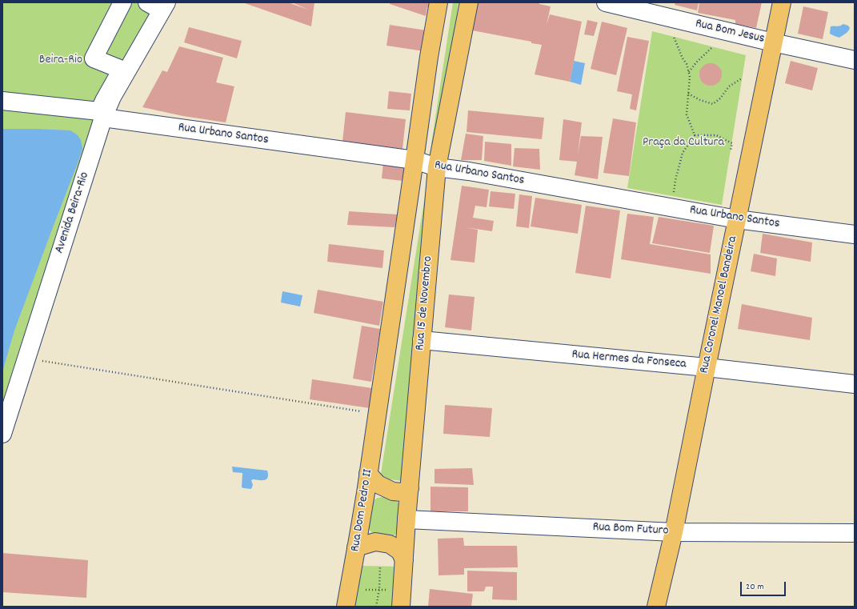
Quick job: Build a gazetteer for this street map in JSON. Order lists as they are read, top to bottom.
{
  "streets": {
    "main road": ["Rua 15 de Novembro", "Rua Coronel Manoel Bandeira", "Rua Dom Pedro II"],
    "street": [
      "Rua Bom Jesus",
      "Rua Urbano Santos",
      "Avenida Beira-Rio",
      "Rua Hermes da Fonseca",
      "Rua Bom Futuro"
    ]
  },
  "crossings": [
    ["Rua Bom Jesus", "Rua Coronel Manoel Bandeira"],
    ["Rua Urbano Santos", "Avenida Beira-Rio"],
    ["Rua Urbano Santos", "Rua 15 de Novembro"],
    ["Rua Urbano Santos", "Rua Coronel Manoel Bandeira"],
    ["Rua 15 de Novembro", "Rua Hermes da Fonseca"],
    ["Rua 15 de Novembro", "Rua Bom Futuro"],
    ["Rua Coronel Manoel Bandeira", "Rua Hermes da Fonseca"],
    ["Rua Coronel Manoel Bandeira", "Rua Bom Futuro"]
  ],
  "parks": ["Beira-Rio", "Praça da Cultura"],
  "scale_bar": "20 m"
}
